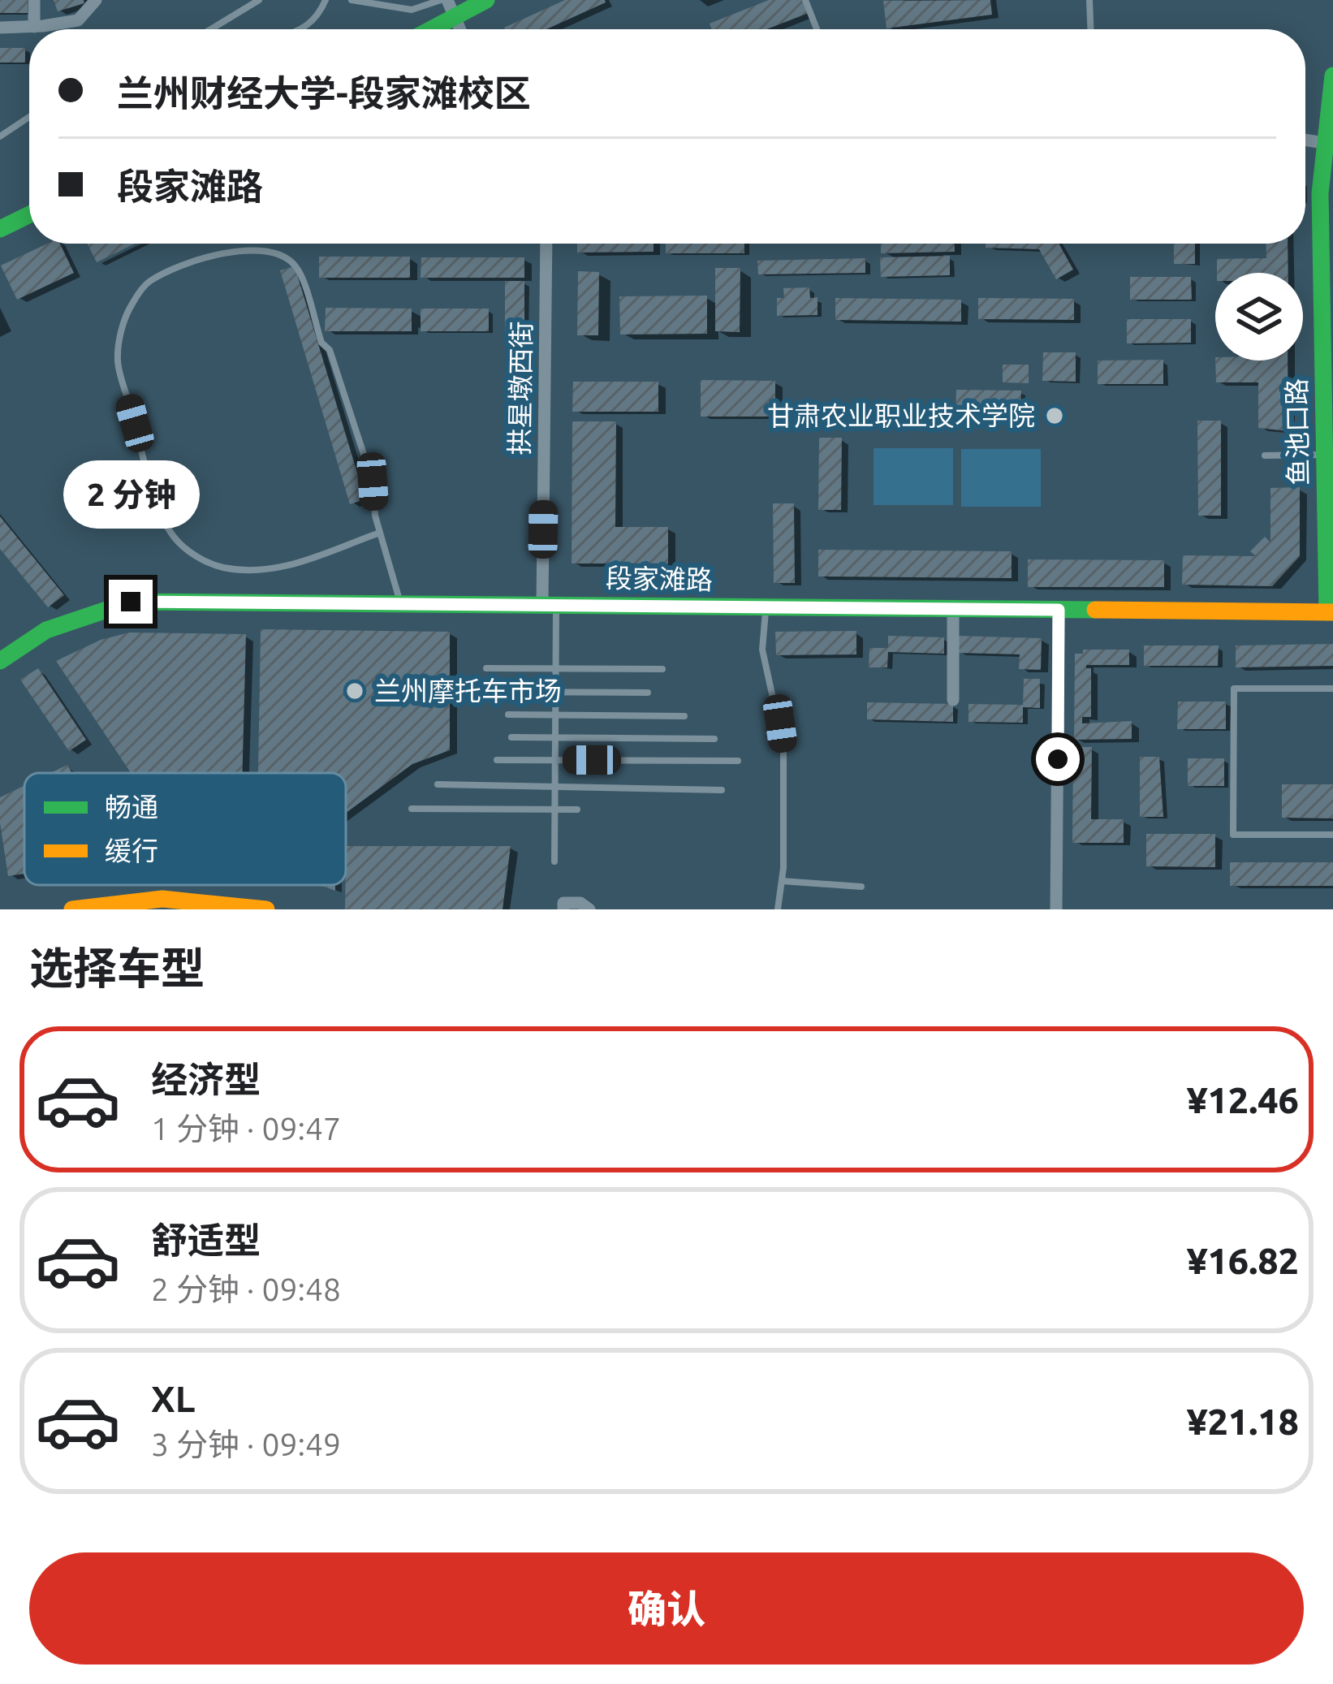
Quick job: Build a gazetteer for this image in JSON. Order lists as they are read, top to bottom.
{
  "streets": {
    "main road": ["鱼池口路", "段家滩路"],
    "street": ["拱星墩西街"]
  },
  "crossings": [
    ["拱星墩西街", "段家滩路"],
    ["鱼池口路", "段家滩路"]
  ],
  "places": ["甘肃农业职业技术学院", "兰州摩托车市场"],
  "legend": ["畅通", "缓行"],
  "page": {
    "banner": ["兰州财经大学-段家滩校区", "段家滩路"],
    "bubble": "2 分钟",
    "heading": "选择车型",
    "list": [
      {
        "name": "经济型",
        "note": "1 分钟 · 09:47",
        "value": "¥12.46"
      },
      {
        "name": "舒适型",
        "note": "2 分钟 · 09:48",
        "value": "¥16.82"
      },
      {
        "name": "XL",
        "note": "3 分钟 · 09:49",
        "value": "¥21.18"
      }
    ],
    "buttons": "确认"
  }
}
